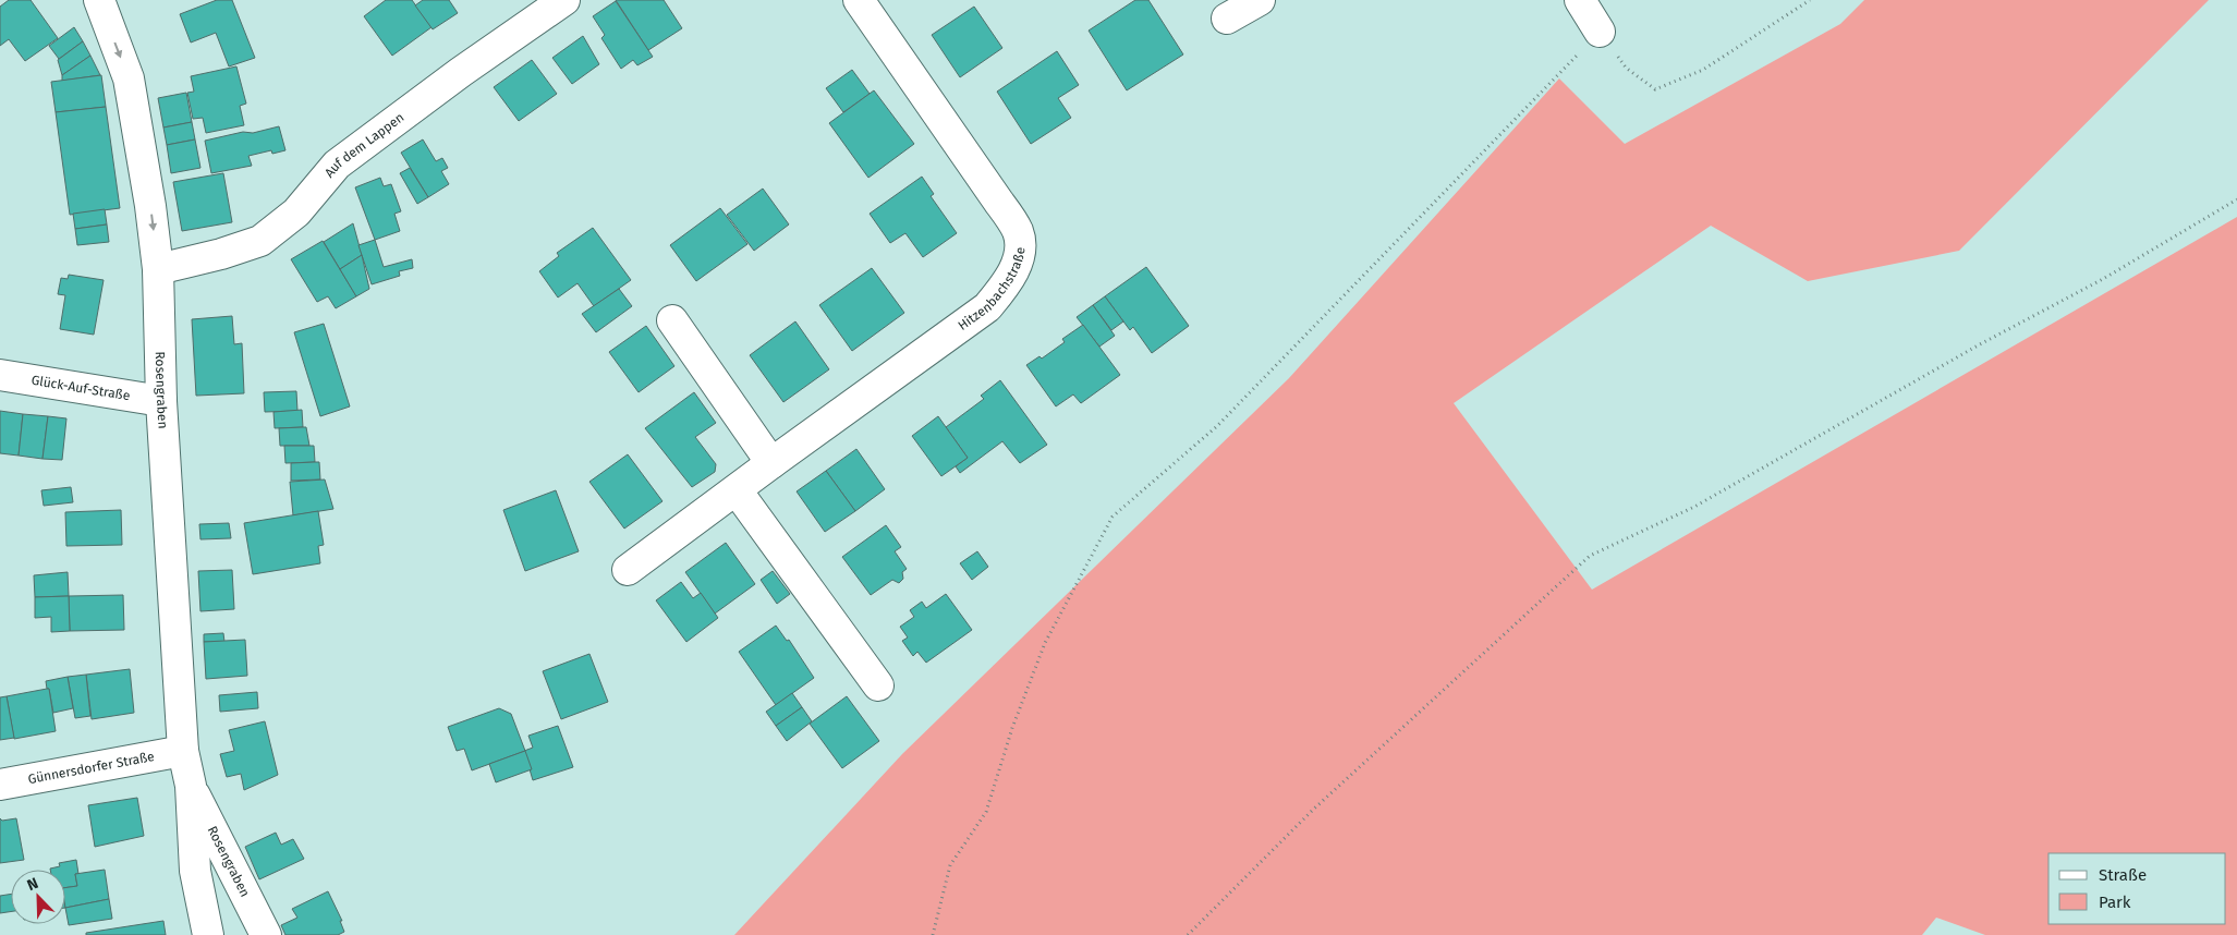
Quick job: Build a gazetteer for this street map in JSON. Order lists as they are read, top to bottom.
{
  "streets": {
    "street": [
      "Auf dem Lappen",
      "Hitzenbachstraße",
      "Glück-Auf-Straße",
      "Rosengraben",
      "Günnersdorfer Straße"
    ]
  },
  "crossings": [
    ["Auf dem Lappen", "Rosengraben"],
    ["Glück-Auf-Straße", "Rosengraben"],
    ["Rosengraben", "Günnersdorfer Straße"]
  ],
  "legend": ["Straße", "Park"],
  "north": "top left"
}
